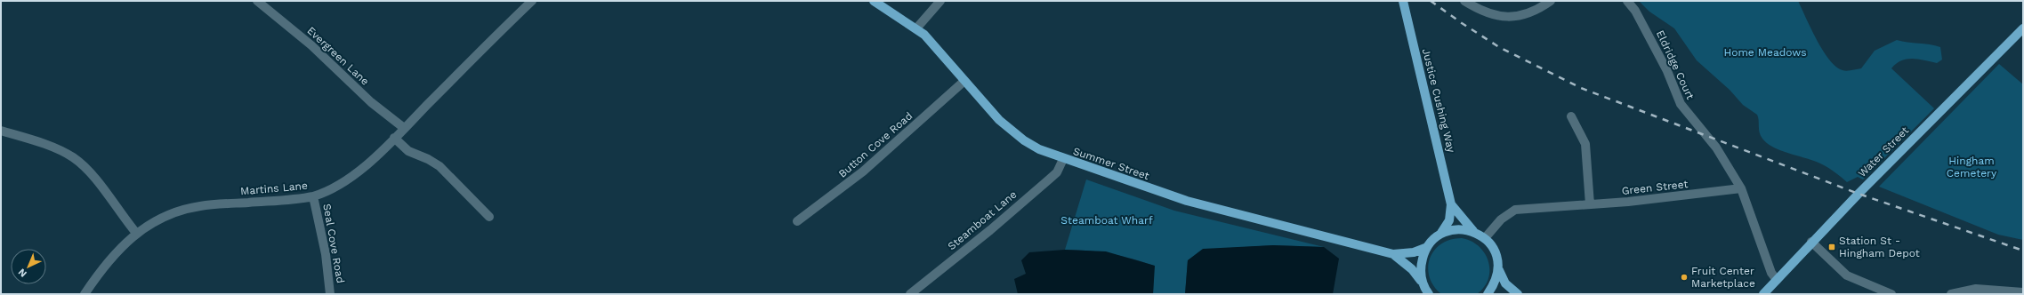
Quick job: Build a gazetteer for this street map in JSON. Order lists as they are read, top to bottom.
{
  "streets": {
    "main road": ["Justice Cushing Way", "Water Street", "Summer Street"],
    "street": [
      "Evergreen Lane",
      "Eldridge Court",
      "Button Cove Road",
      "Green Street",
      "Martins Lane",
      "Steamboat Lane",
      "Seal Cove Road"
    ]
  },
  "crossings": [
    ["Evergreen Lane", "Martins Lane"],
    ["Eldridge Court", "Green Street"],
    ["Button Cove Road", "Summer Street"],
    ["Summer Street", "Steamboat Lane"],
    ["Martins Lane", "Seal Cove Road"]
  ],
  "parks": ["Home Meadows", "Hingham Cemetery", "Steamboat Wharf"],
  "places": {
    "transit": ["Station St - Hingham Depot"],
    "other": ["Fruit Center Marketplace"]
  },
  "north": "bottom left"
}
